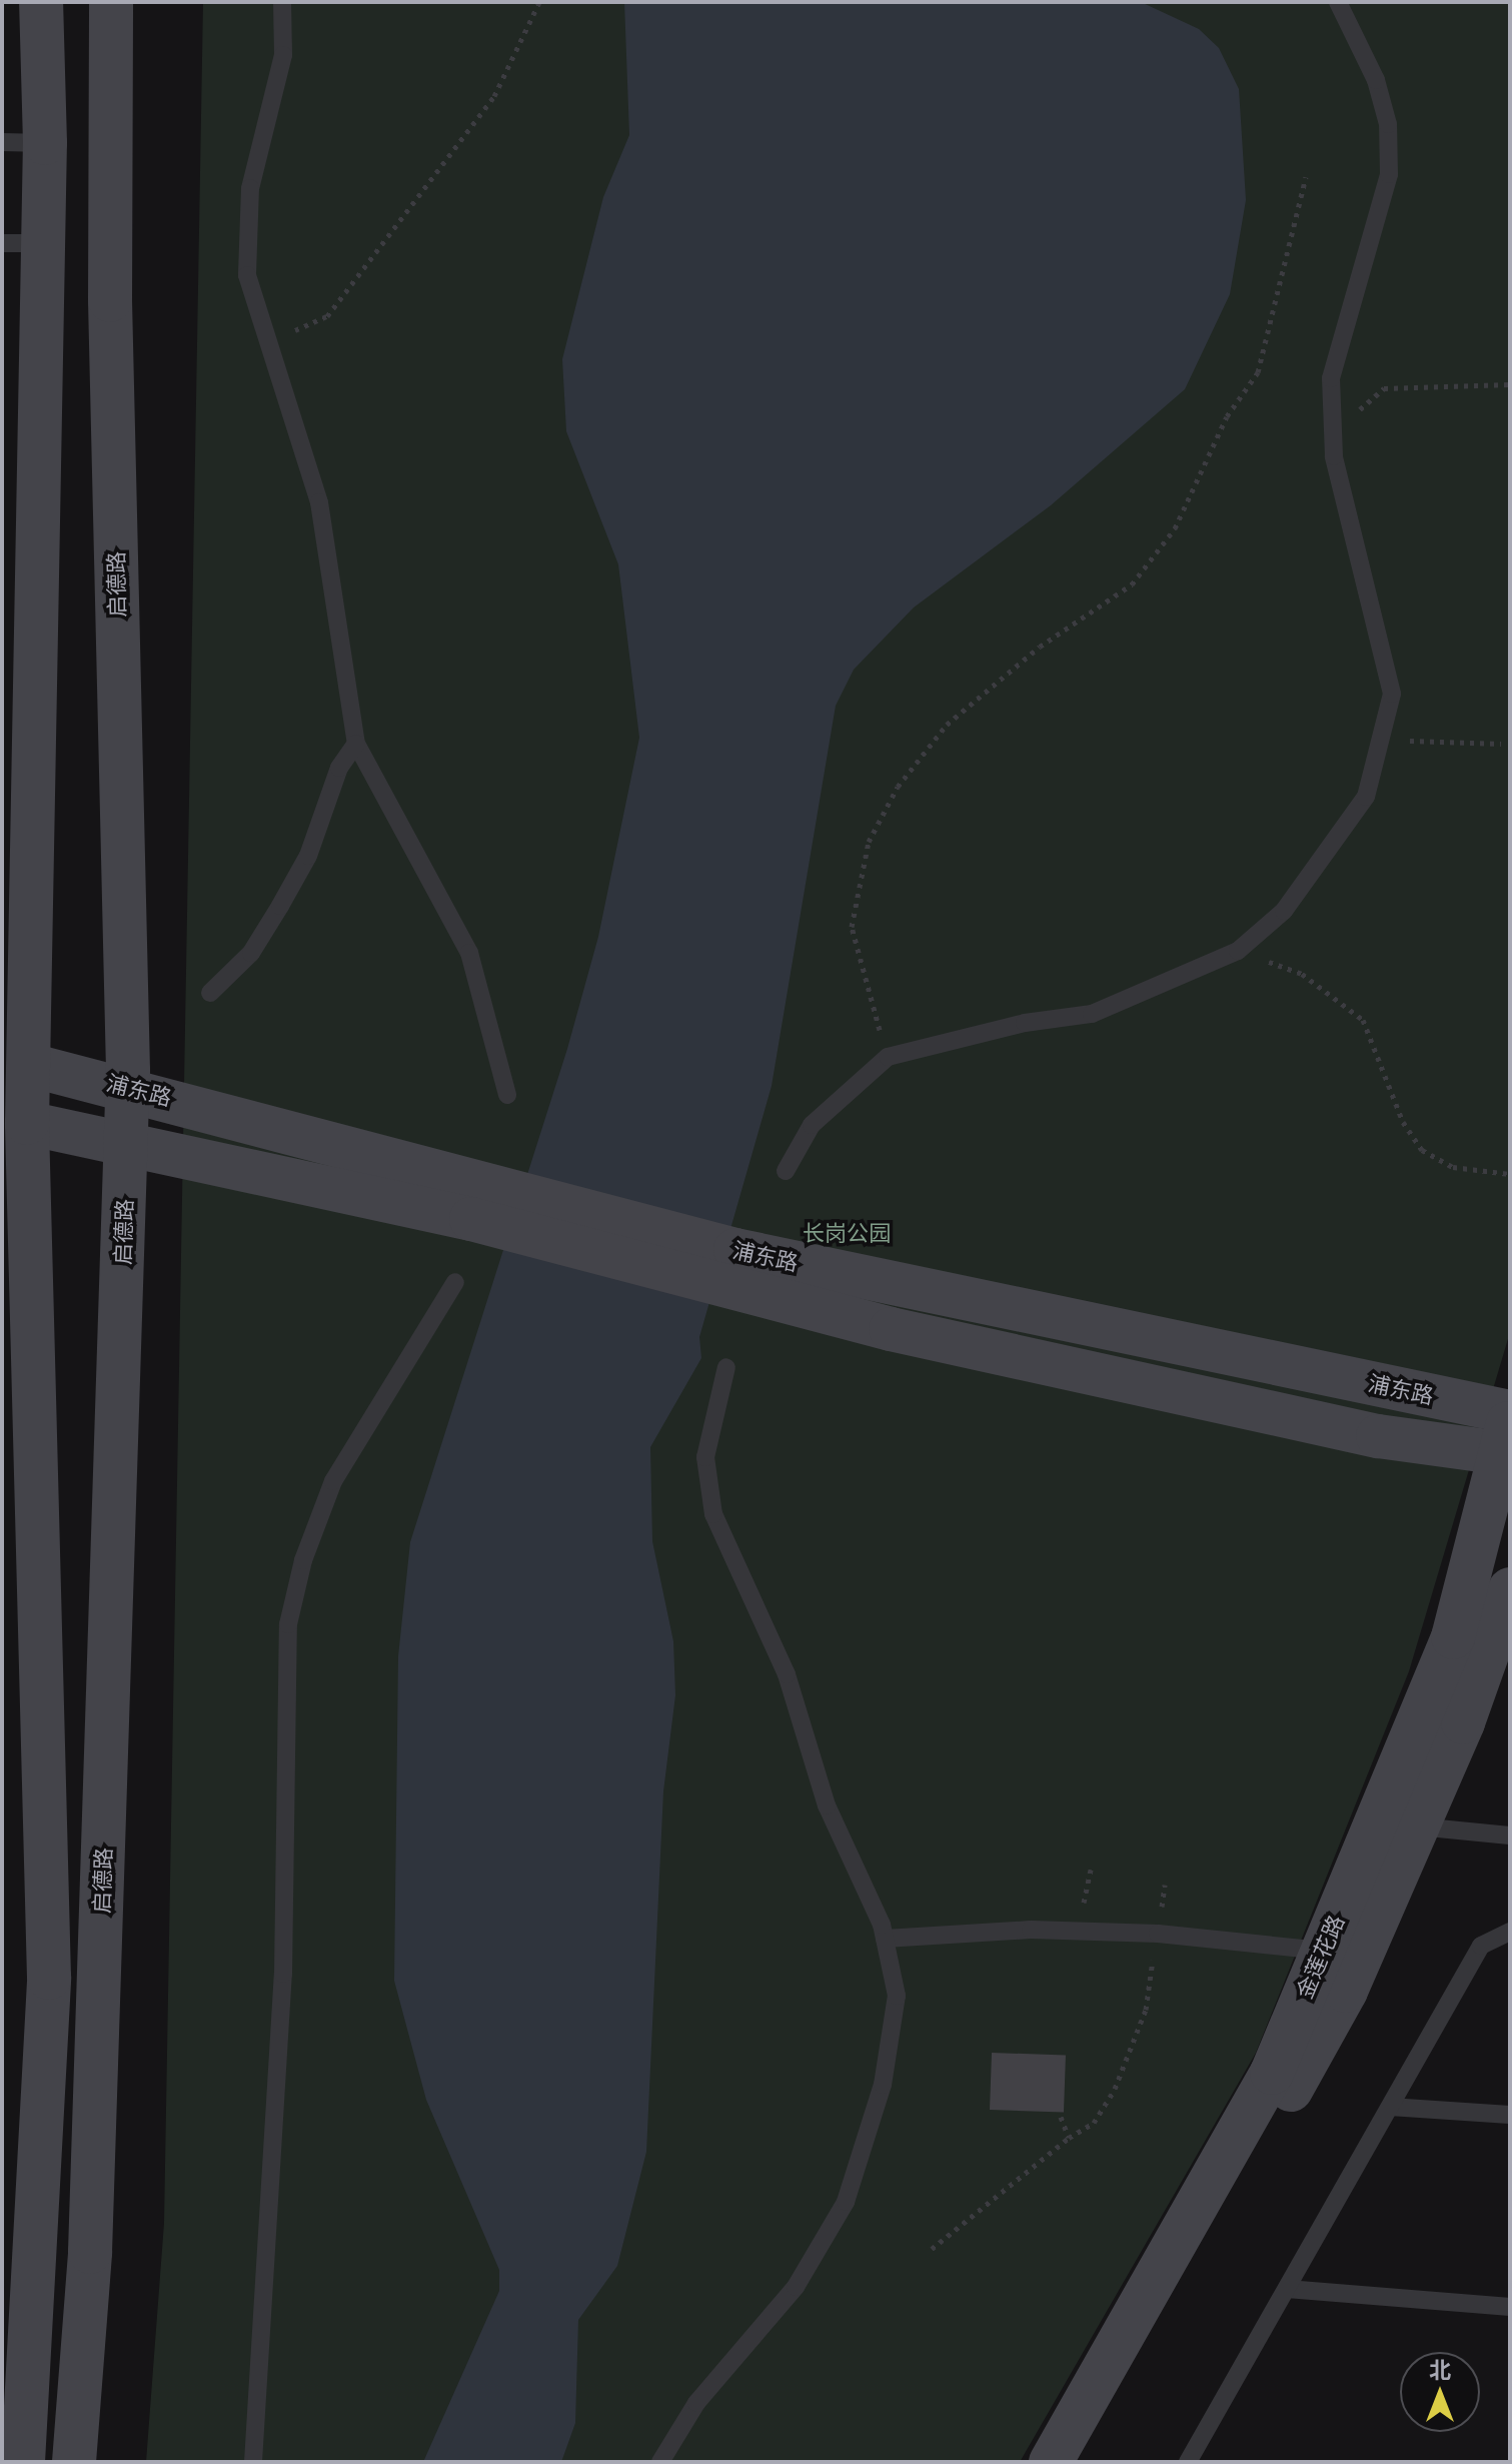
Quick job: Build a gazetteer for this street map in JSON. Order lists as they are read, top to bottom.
{
  "streets": {
    "street": ["启德路", "浦东路", "金莲花路"]
  },
  "crossings": [
    ["启德路", "浦东路"],
    ["浦东路", "金莲花路"]
  ],
  "parks": ["长岗公园"],
  "north": "top"
}
